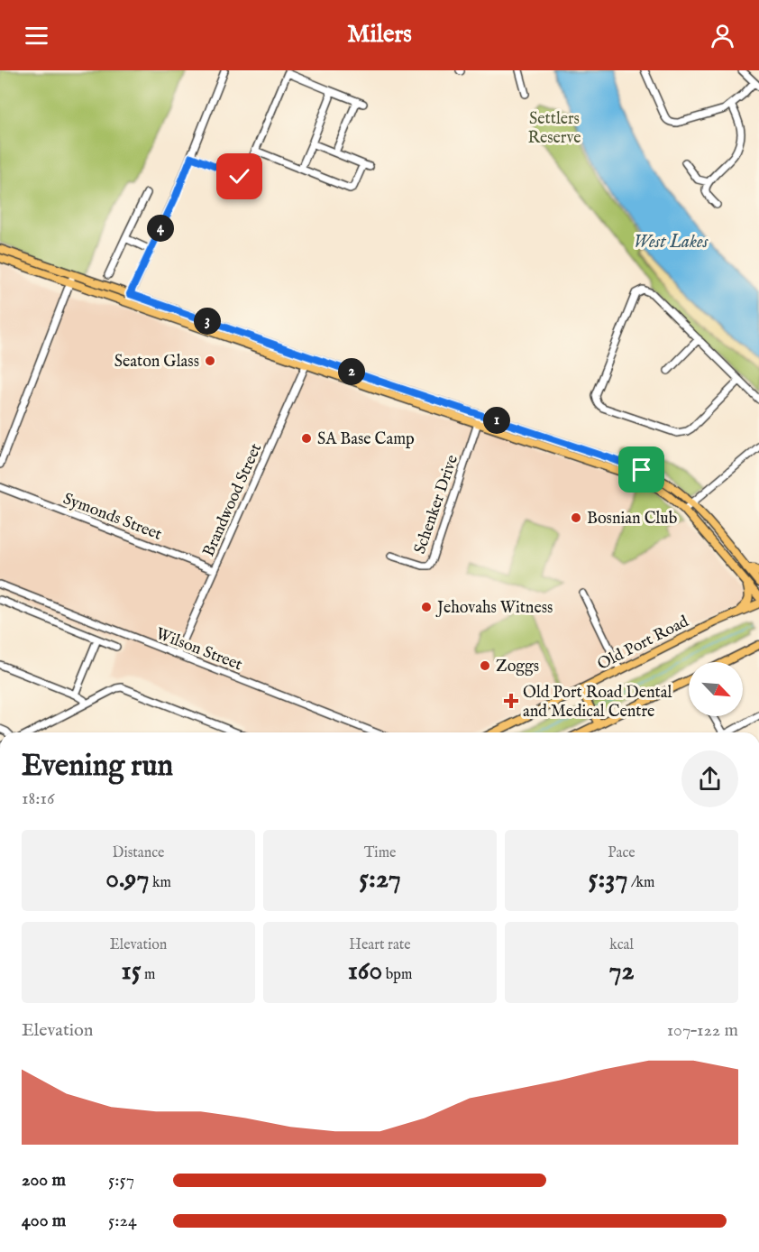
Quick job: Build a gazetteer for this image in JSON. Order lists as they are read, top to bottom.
{
  "streets": {
    "main road": ["Old Port Road"],
    "street": [
      "Brandwood Street",
      "Schenker Drive",
      "Symonds Street",
      "Wilson Street"
    ]
  },
  "crossings": [
    ["Brandwood Street", "Symonds Street"],
    ["Brandwood Street", "Wilson Street"]
  ],
  "water": ["West Lakes"],
  "parks": ["Settlers Reserve"],
  "places": {
    "other": [
      "Seaton Glass",
      "SA Base Camp",
      "Bosnian Club",
      "Jehovahs Witness",
      "Zoggs"
    ],
    "health": ["Old Port Road Dental and Medical Centre"]
  },
  "north": "bottom right",
  "page": {
    "header": "Milers",
    "pins": [
      "4",
      "3",
      "2",
      "1"
    ],
    "heading": ["Evening run", "18:16"],
    "stats": [
      ["Distance", "0.97 km"],
      ["Time", "5:27"],
      ["Pace", "5:37 /km"],
      ["Elevation", "15 m"],
      ["Heart rate", "160 bpm"],
      ["kcal", "72"]
    ],
    "chart": ["Elevation", "107–122 m"],
    "list": [
      {
        "name": "200 m",
        "note": "5:57"
      },
      {
        "name": "400 m",
        "note": "5:24"
      }
    ]
  }
}
